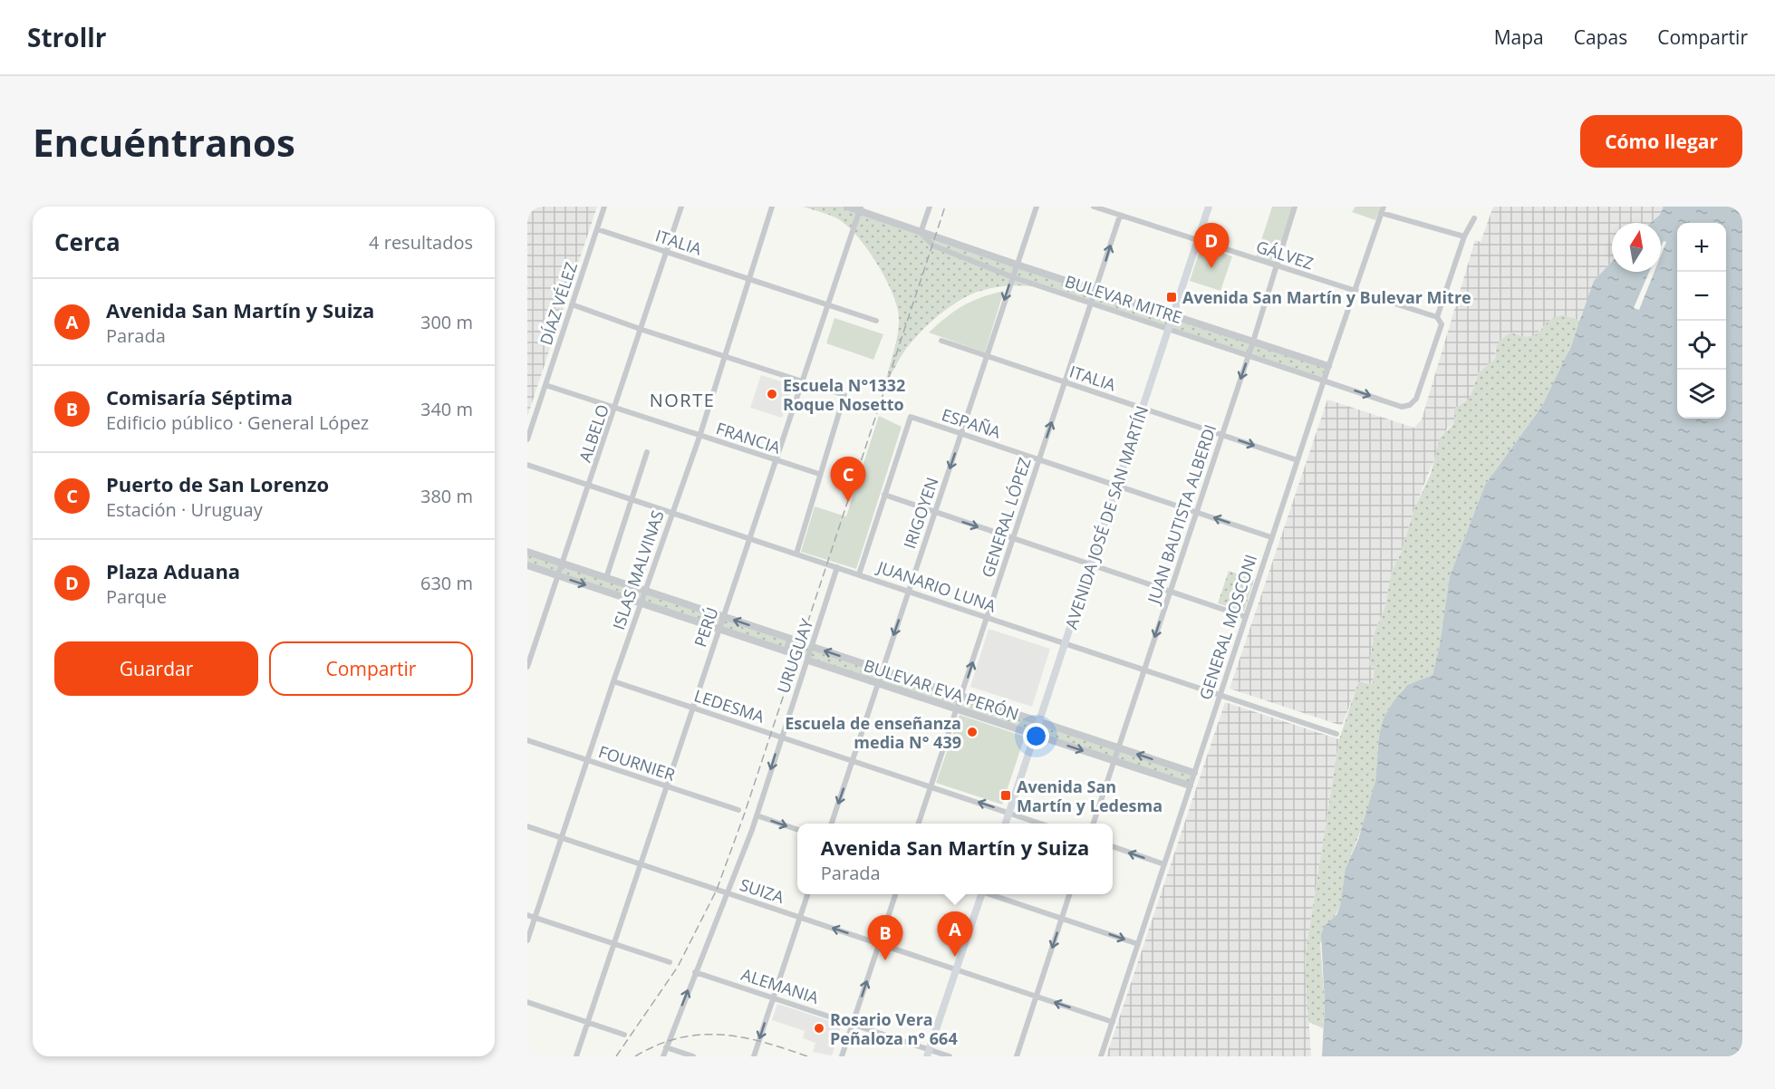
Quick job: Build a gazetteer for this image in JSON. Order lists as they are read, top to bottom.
{
  "streets": {
    "main road": ["AVENIDA JOSÉ DE SAN MARTÍN"],
    "street": [
      "ITALIA",
      "GÁLVEZ",
      "BULEVAR MITRE",
      "DÍAZ VÉLEZ",
      "ESPAÑA",
      "ALBELO",
      "FRANCIA",
      "IRIGOYEN",
      "JUAN BAUTISTA ALBERDI",
      "GENERAL LÓPEZ",
      "ISLAS MALVINAS",
      "JUANARIO LUNA",
      "PERÚ",
      "GENERAL MOSCONI",
      "URUGUAY",
      "BULEVAR EVA PERÓN",
      "LEDESMA",
      "FOURNIER",
      "SUIZA",
      "ALEMANIA"
    ]
  },
  "crossings": [
    ["ITALIA", "DÍAZ VÉLEZ"],
    ["ITALIA", "ALBELO"],
    ["ITALIA", "IRIGOYEN"],
    ["ITALIA", "JUAN BAUTISTA ALBERDI"],
    ["ITALIA", "GENERAL LÓPEZ"],
    ["ITALIA", "AVENIDA JOSÉ DE SAN MARTÍN"],
    ["ITALIA", "ISLAS MALVINAS"],
    ["ITALIA", "PERÚ"],
    ["ITALIA", "GENERAL MOSCONI"],
    ["GÁLVEZ", "BULEVAR MITRE"],
    ["GÁLVEZ", "JUAN BAUTISTA ALBERDI"],
    ["GÁLVEZ", "GENERAL LÓPEZ"],
    ["GÁLVEZ", "AVENIDA JOSÉ DE SAN MARTÍN"],
    ["GÁLVEZ", "GENERAL MOSCONI"],
    ["BULEVAR MITRE", "IRIGOYEN"],
    ["BULEVAR MITRE", "JUAN BAUTISTA ALBERDI"],
    ["BULEVAR MITRE", "GENERAL LÓPEZ"],
    ["BULEVAR MITRE", "AVENIDA JOSÉ DE SAN MARTÍN"],
    ["BULEVAR MITRE", "PERÚ"],
    ["BULEVAR MITRE", "GENERAL MOSCONI"],
    ["DÍAZ VÉLEZ", "FRANCIA"],
    ["ESPAÑA", "IRIGOYEN"],
    ["ESPAÑA", "JUAN BAUTISTA ALBERDI"],
    ["ESPAÑA", "GENERAL LÓPEZ"],
    ["ESPAÑA", "AVENIDA JOSÉ DE SAN MARTÍN"],
    ["ESPAÑA", "GENERAL MOSCONI"],
    ["ALBELO", "FRANCIA"],
    ["ALBELO", "JUANARIO LUNA"],
    ["FRANCIA", "ISLAS MALVINAS"],
    ["FRANCIA", "PERÚ"],
    ["IRIGOYEN", "JUANARIO LUNA"],
    ["IRIGOYEN", "BULEVAR EVA PERÓN"],
    ["IRIGOYEN", "LEDESMA"],
    ["JUAN BAUTISTA ALBERDI", "JUANARIO LUNA"],
    ["JUAN BAUTISTA ALBERDI", "BULEVAR EVA PERÓN"],
    ["GENERAL LÓPEZ", "JUANARIO LUNA"],
    ["GENERAL LÓPEZ", "BULEVAR EVA PERÓN"],
    ["GENERAL LÓPEZ", "LEDESMA"],
    ["AVENIDA JOSÉ DE SAN MARTÍN", "JUANARIO LUNA"],
    ["AVENIDA JOSÉ DE SAN MARTÍN", "BULEVAR EVA PERÓN"],
    ["AVENIDA JOSÉ DE SAN MARTÍN", "LEDESMA"],
    ["ISLAS MALVINAS", "JUANARIO LUNA"],
    ["ISLAS MALVINAS", "LEDESMA"],
    ["ISLAS MALVINAS", "FOURNIER"],
    ["ISLAS MALVINAS", "SUIZA"],
    ["JUANARIO LUNA", "PERÚ"],
    ["JUANARIO LUNA", "GENERAL MOSCONI"],
    ["JUANARIO LUNA", "URUGUAY"],
    ["PERÚ", "LEDESMA"],
    ["PERÚ", "FOURNIER"],
    ["PERÚ", "SUIZA"],
    ["GENERAL MOSCONI", "BULEVAR EVA PERÓN"],
    ["GENERAL MOSCONI", "SUIZA"],
    ["URUGUAY", "BULEVAR EVA PERÓN"],
    ["URUGUAY", "LEDESMA"],
    ["URUGUAY", "SUIZA"]
  ],
  "one_way": ["IRIGOYEN", "GENERAL LÓPEZ"],
  "districts": ["NORTE"],
  "places": {
    "transit": ["Avenida San Martín y Bulevar Mitre", "Avenida San Martín y Ledesma"],
    "other": ["Escuela N°1332 Roque Nosetto", "Escuela de enseñanza media N° 439", "Rosario Vera Peñaloza n° 664"]
  },
  "north": "top",
  "page": {
    "header": "Strollr",
    "nav": ["Mapa", "Capas", "Compartir"],
    "buttons": [
      "Cómo llegar",
      ["Guardar", "Compartir"]
    ],
    "title": "Encuéntranos",
    "heading": ["Cerca", "4 resultados"],
    "map_buttons": ["+", "−"],
    "pins": [
      "D",
      "C",
      "A",
      "B"
    ],
    "list": [
      {
        "mark": "A",
        "name": "Avenida San Martín y Suiza",
        "note": "Parada",
        "value": "300 m"
      },
      {
        "mark": "B",
        "name": "Comisaría Séptima",
        "note": "Edificio público · General López",
        "value": "340 m"
      },
      {
        "mark": "C",
        "name": "Puerto de San Lorenzo",
        "note": "Estación · Uruguay",
        "value": "380 m"
      },
      {
        "mark": "D",
        "name": "Plaza Aduana",
        "note": "Parque",
        "value": "630 m"
      }
    ],
    "popup": ["Avenida San Martín y Suiza", "Parada"]
  }
}
